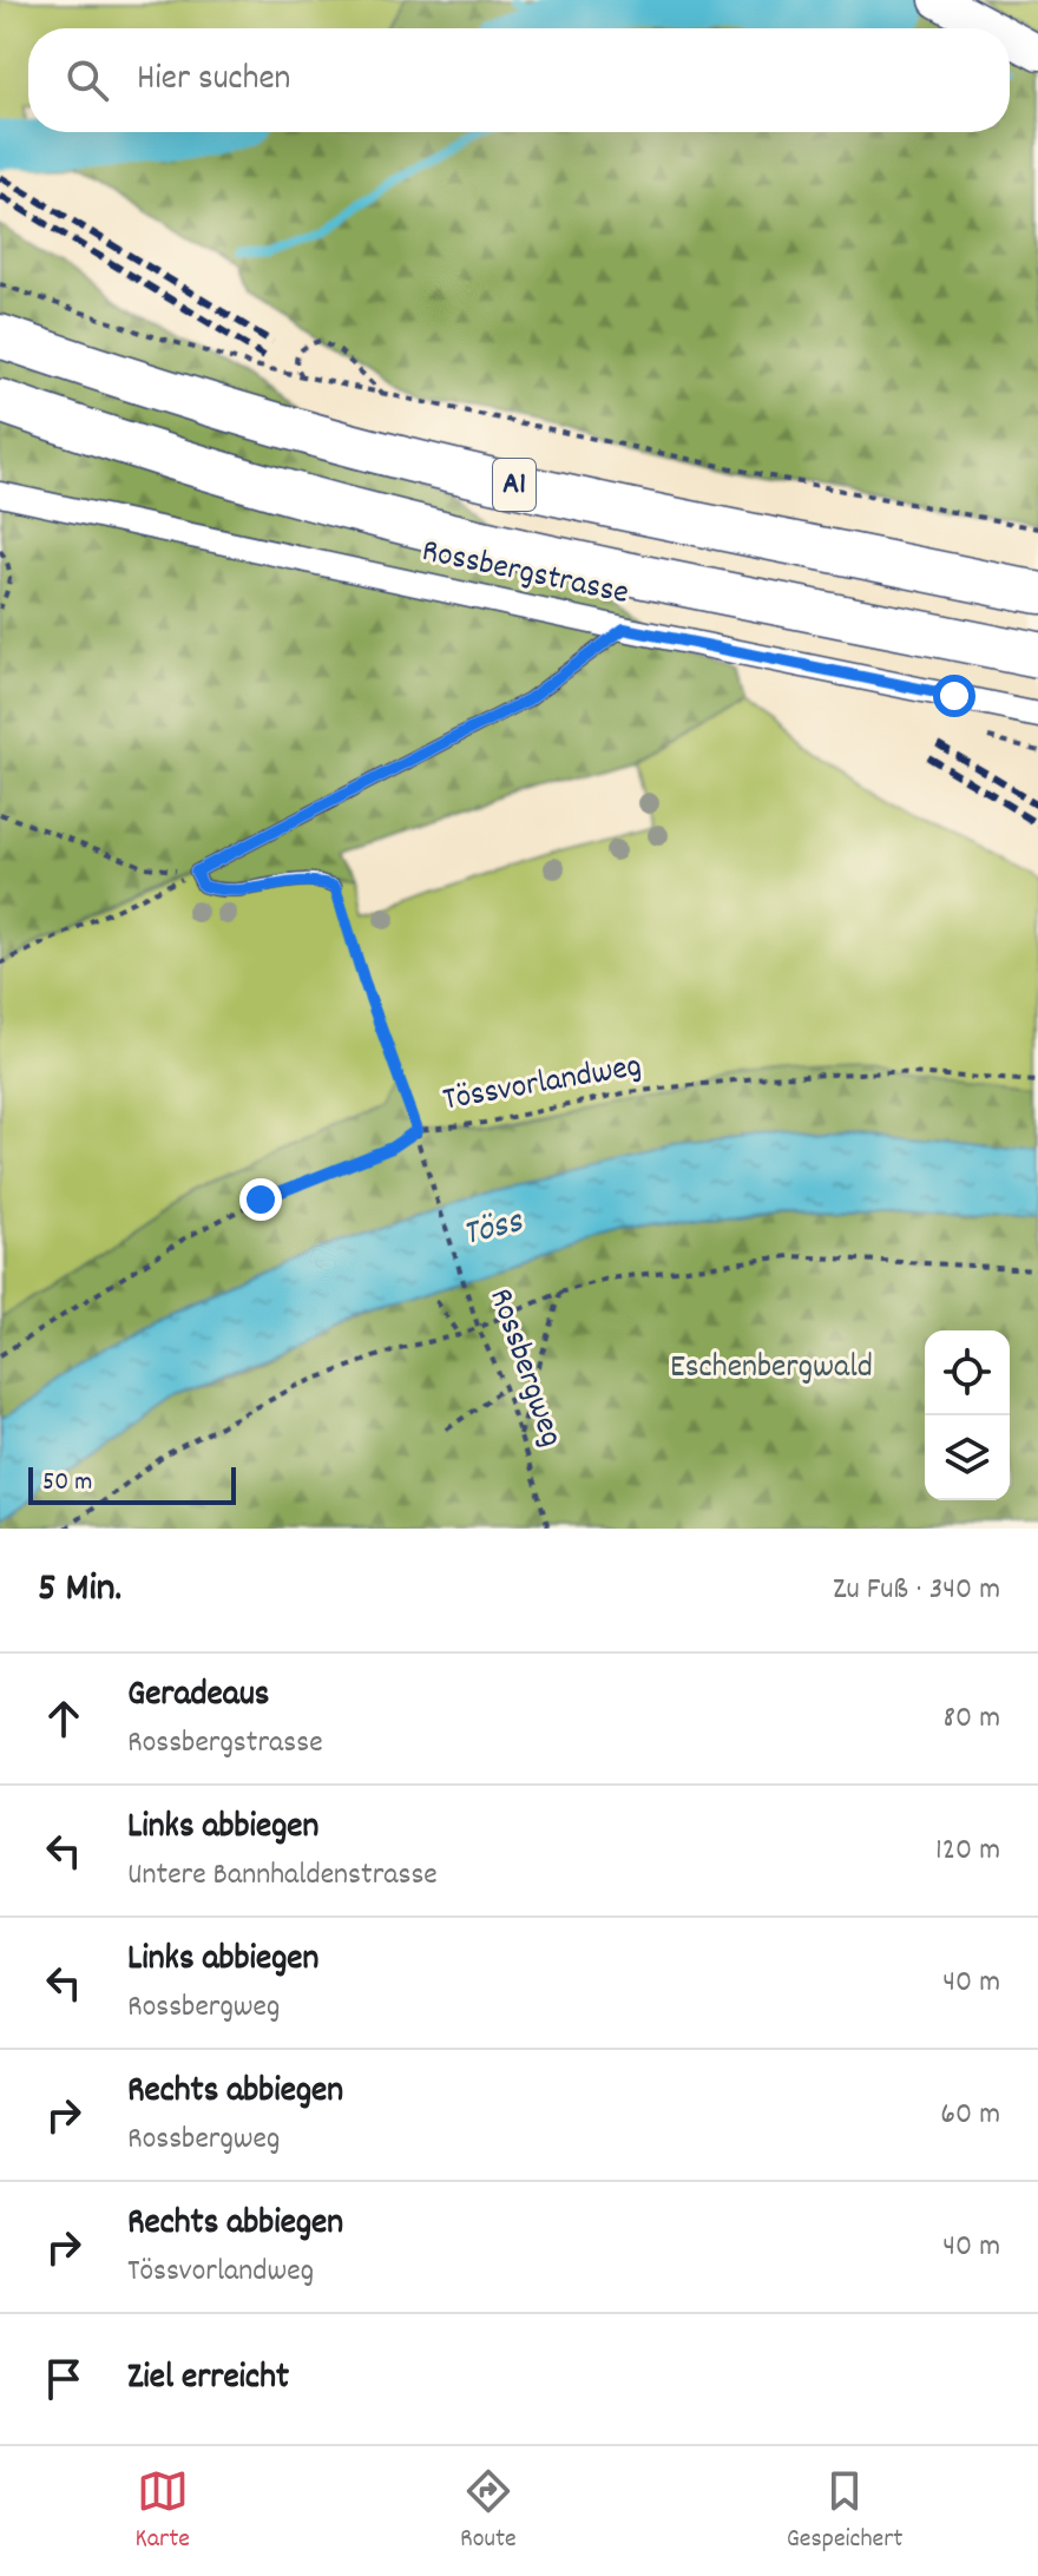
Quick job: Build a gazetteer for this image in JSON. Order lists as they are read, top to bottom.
{
  "streets": {
    "highway": ["A1"],
    "street": ["Rossbergstrasse"],
    "path": ["Tössvorlandweg", "Rossbergweg"]
  },
  "crossings": [
    ["Tössvorlandweg", "Rossbergweg"]
  ],
  "water": ["Töss"],
  "parks": ["Eschenbergwald"],
  "scale_bar": "50 m",
  "page": {
    "search": "Hier suchen",
    "scale": "50 m",
    "heading": ["5 Min.", "Zu Fuß · 340 m"],
    "list": [
      ["Geradeaus", "Rossbergstrasse", "80 m"],
      ["Links abbiegen", "Untere Bannhaldenstrasse", "120 m"],
      ["Links abbiegen", "Rossbergweg", "40 m"],
      ["Rechts abbiegen", "Rossbergweg", "60 m"],
      ["Rechts abbiegen", "Tössvorlandweg", "40 m"],
      "Ziel erreicht"
    ],
    "nav": ["Karte", "Route", "Gespeichert"]
  }
}
